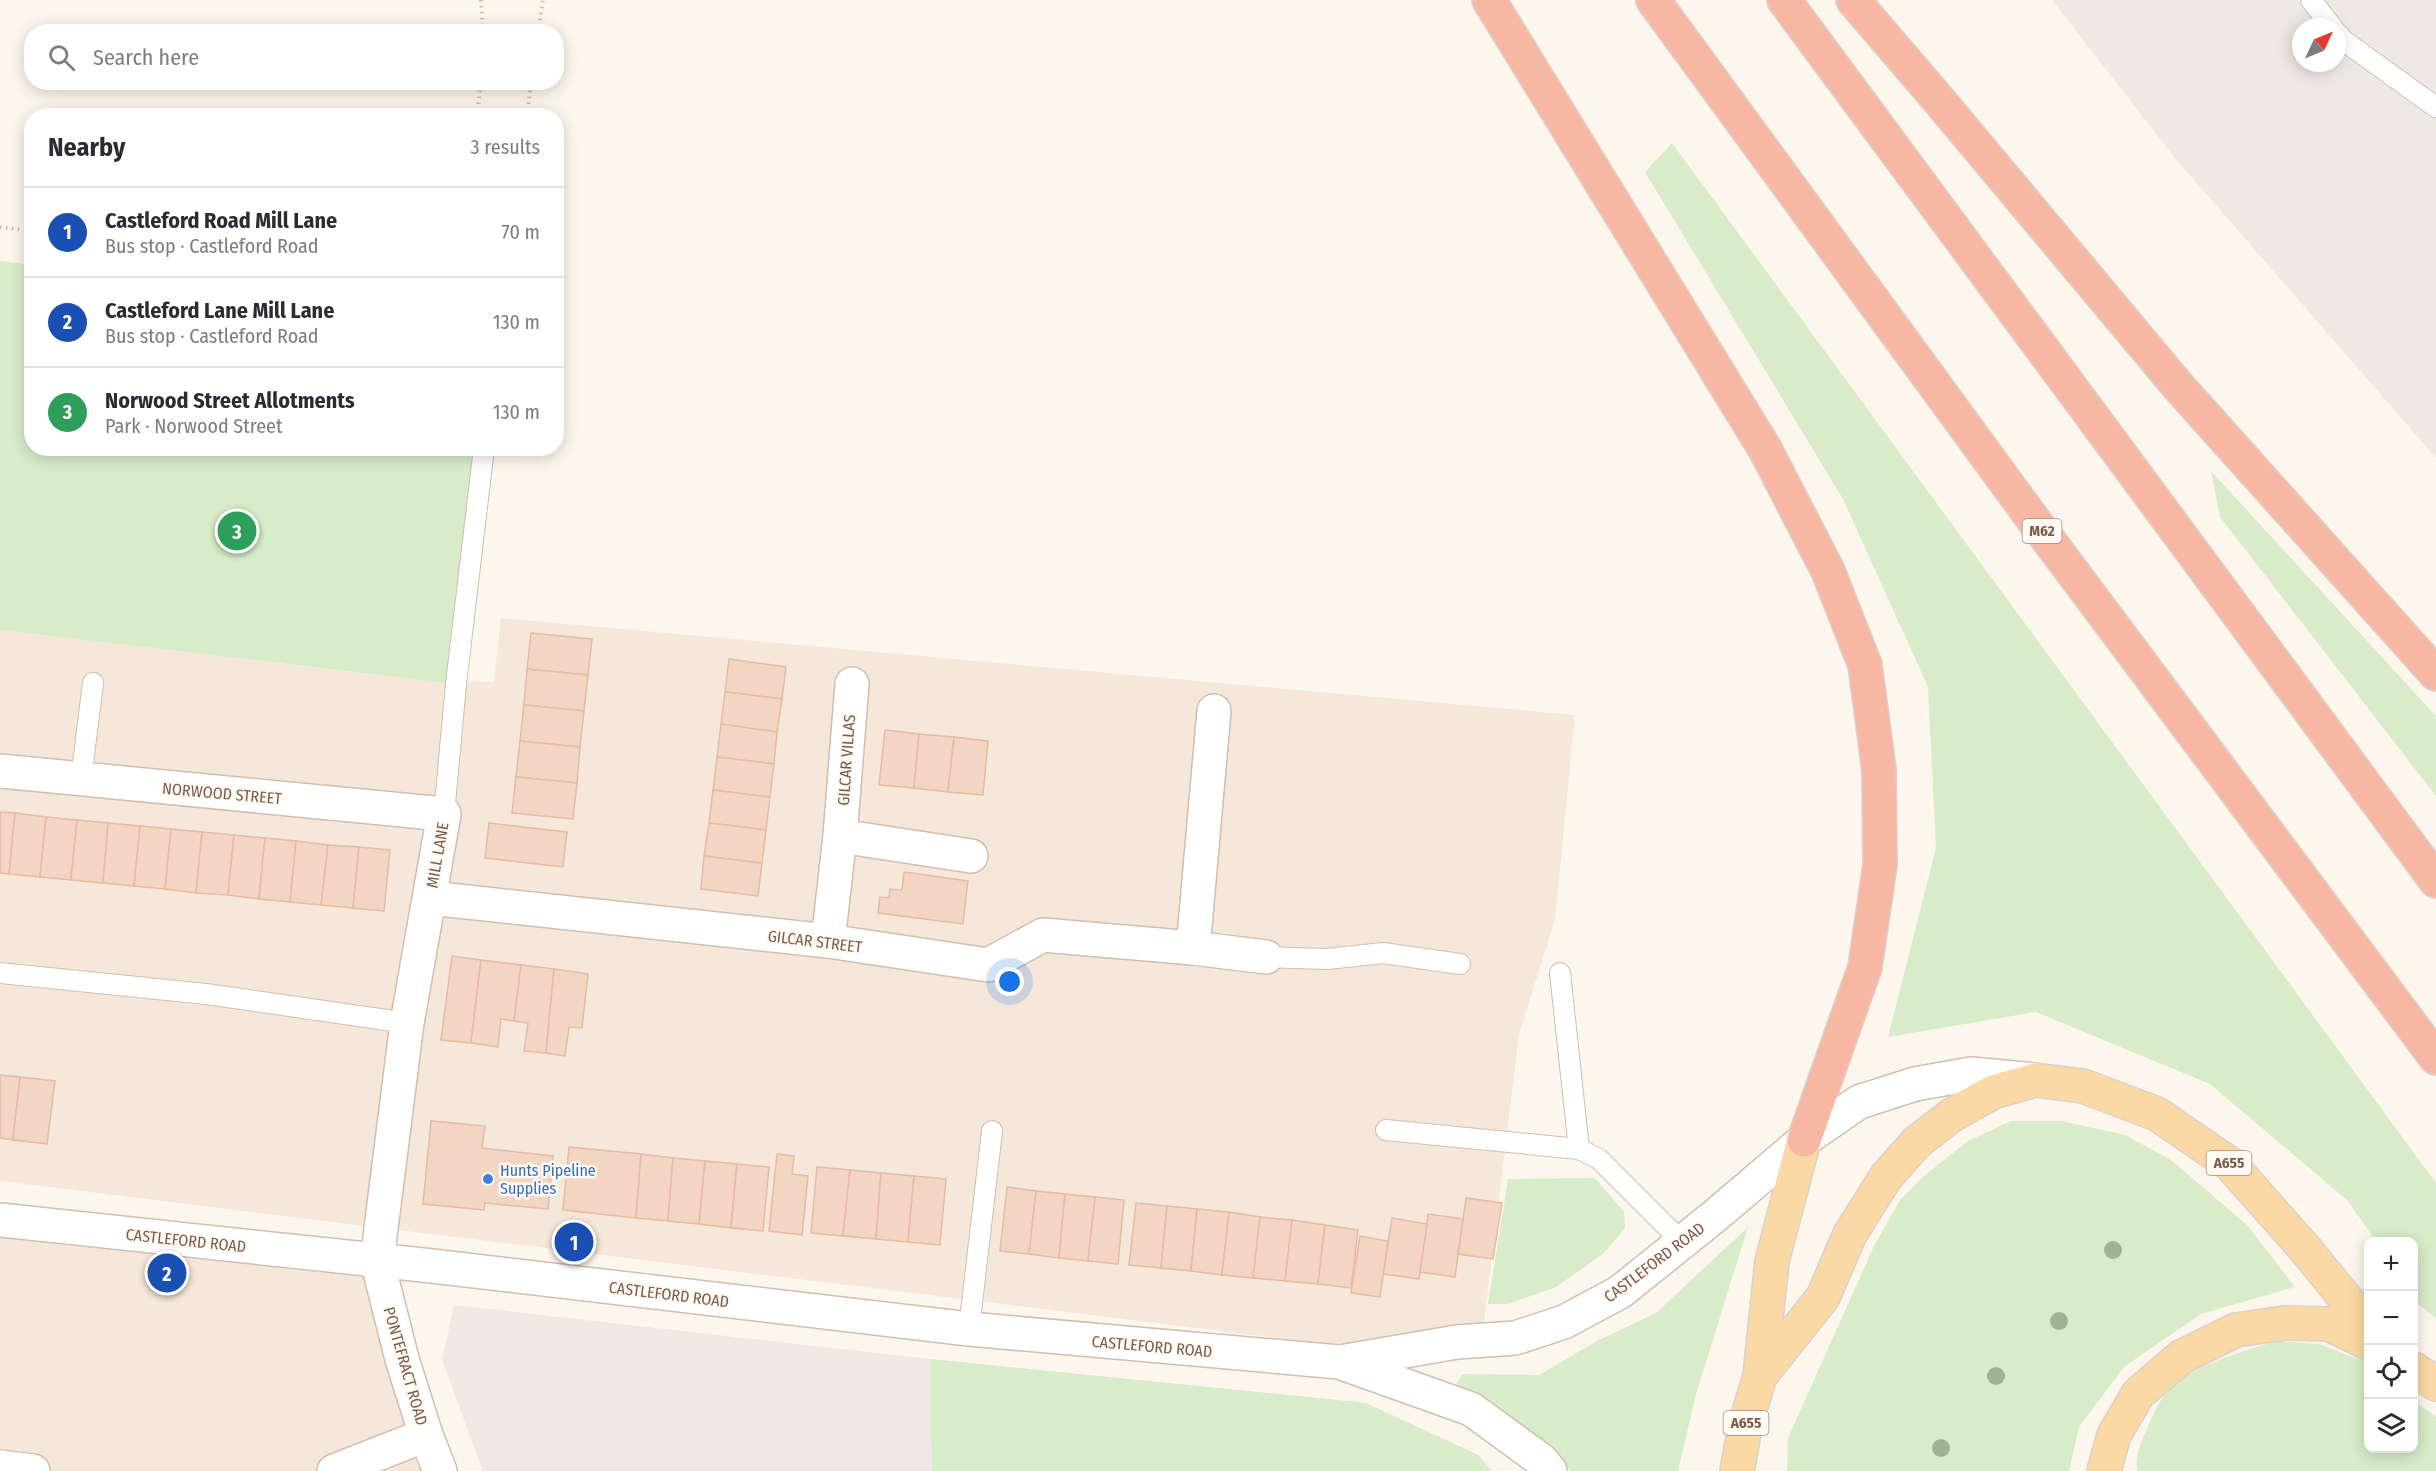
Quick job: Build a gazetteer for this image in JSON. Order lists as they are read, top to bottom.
{
  "streets": {
    "highway": ["M62"],
    "main road": ["A655"],
    "street": [
      "GILCAR VILLAS",
      "NORWOOD STREET",
      "MILL LANE",
      "GILCAR STREET",
      "CASTLEFORD ROAD",
      "PONTEFRACT ROAD"
    ]
  },
  "crossings": [
    ["GILCAR VILLAS", "GILCAR STREET"],
    ["NORWOOD STREET", "MILL LANE"],
    ["MILL LANE", "GILCAR STREET"],
    ["MILL LANE", "CASTLEFORD ROAD"],
    ["MILL LANE", "PONTEFRACT ROAD"],
    ["A655", "CASTLEFORD ROAD"],
    ["CASTLEFORD ROAD", "PONTEFRACT ROAD"]
  ],
  "places": ["Hunts Pipeline Supplies"],
  "north": "top right",
  "page": {
    "search": "Search here",
    "heading": ["Nearby", "3 results"],
    "list": [
      {
        "mark": "1",
        "name": "Castleford Road Mill Lane",
        "note": "Bus stop · Castleford Road",
        "value": "70 m"
      },
      {
        "mark": "2",
        "name": "Castleford Lane Mill Lane",
        "note": "Bus stop · Castleford Road",
        "value": "130 m"
      },
      {
        "mark": "3",
        "name": "Norwood Street Allotments",
        "note": "Park · Norwood Street",
        "value": "130 m"
      }
    ],
    "pins": ["3", "1", "2"],
    "map_buttons": ["+", "−"]
  }
}
